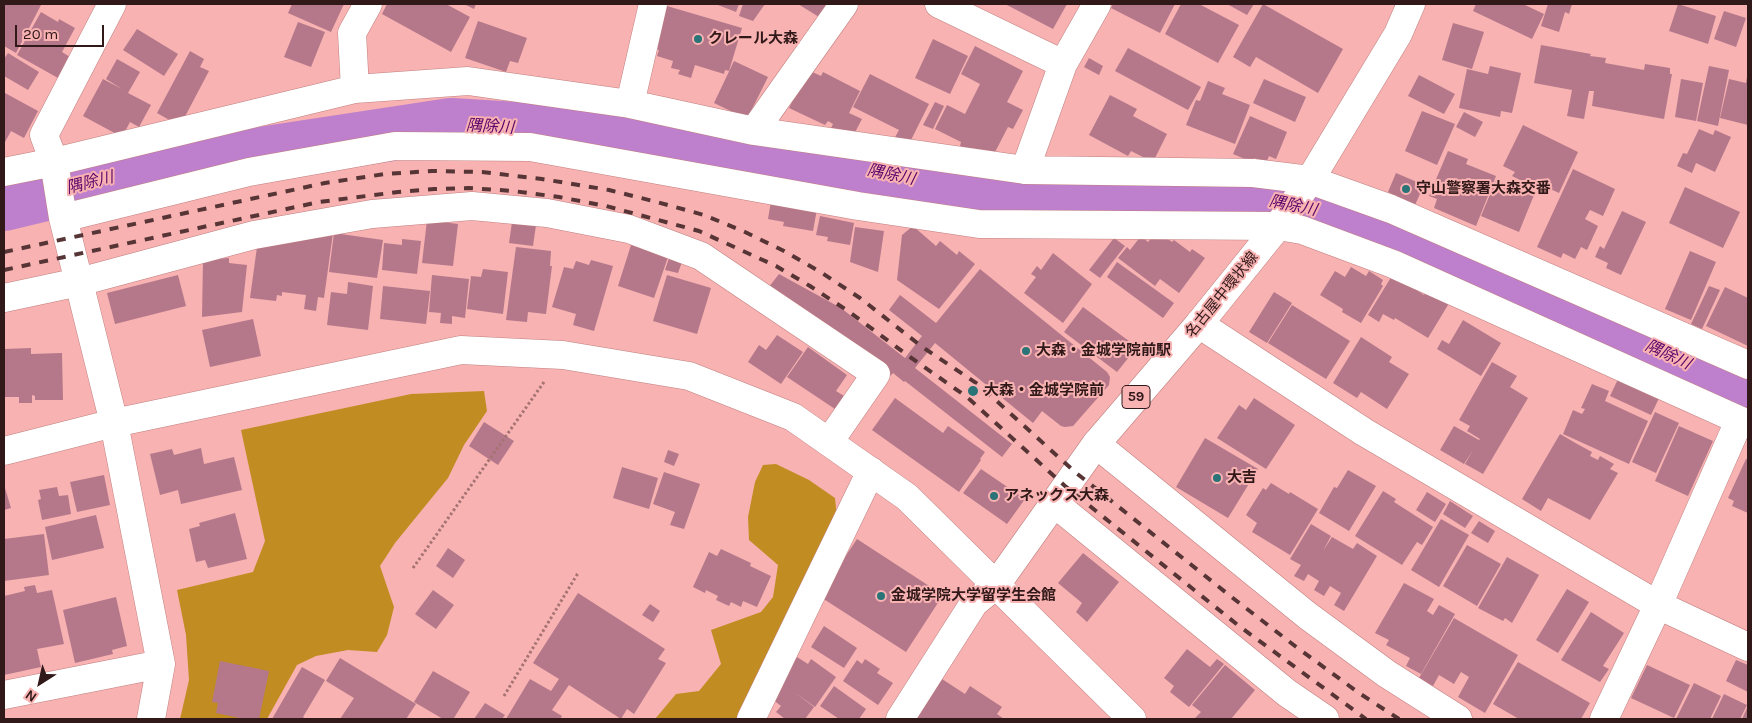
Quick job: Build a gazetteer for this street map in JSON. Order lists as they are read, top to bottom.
{
  "streets": {
    "street": ["名古屋中環状線", "59"]
  },
  "water": ["隅除川"],
  "places": [
    "クレール大森",
    "守山警察署大森交番",
    "大森・金城学院前駅",
    "大森・金城学院前",
    "大吉",
    "アネックス大森",
    "金城学院大学留学生会館"
  ],
  "scale_bar": "20 m",
  "north": "bottom left"
}
